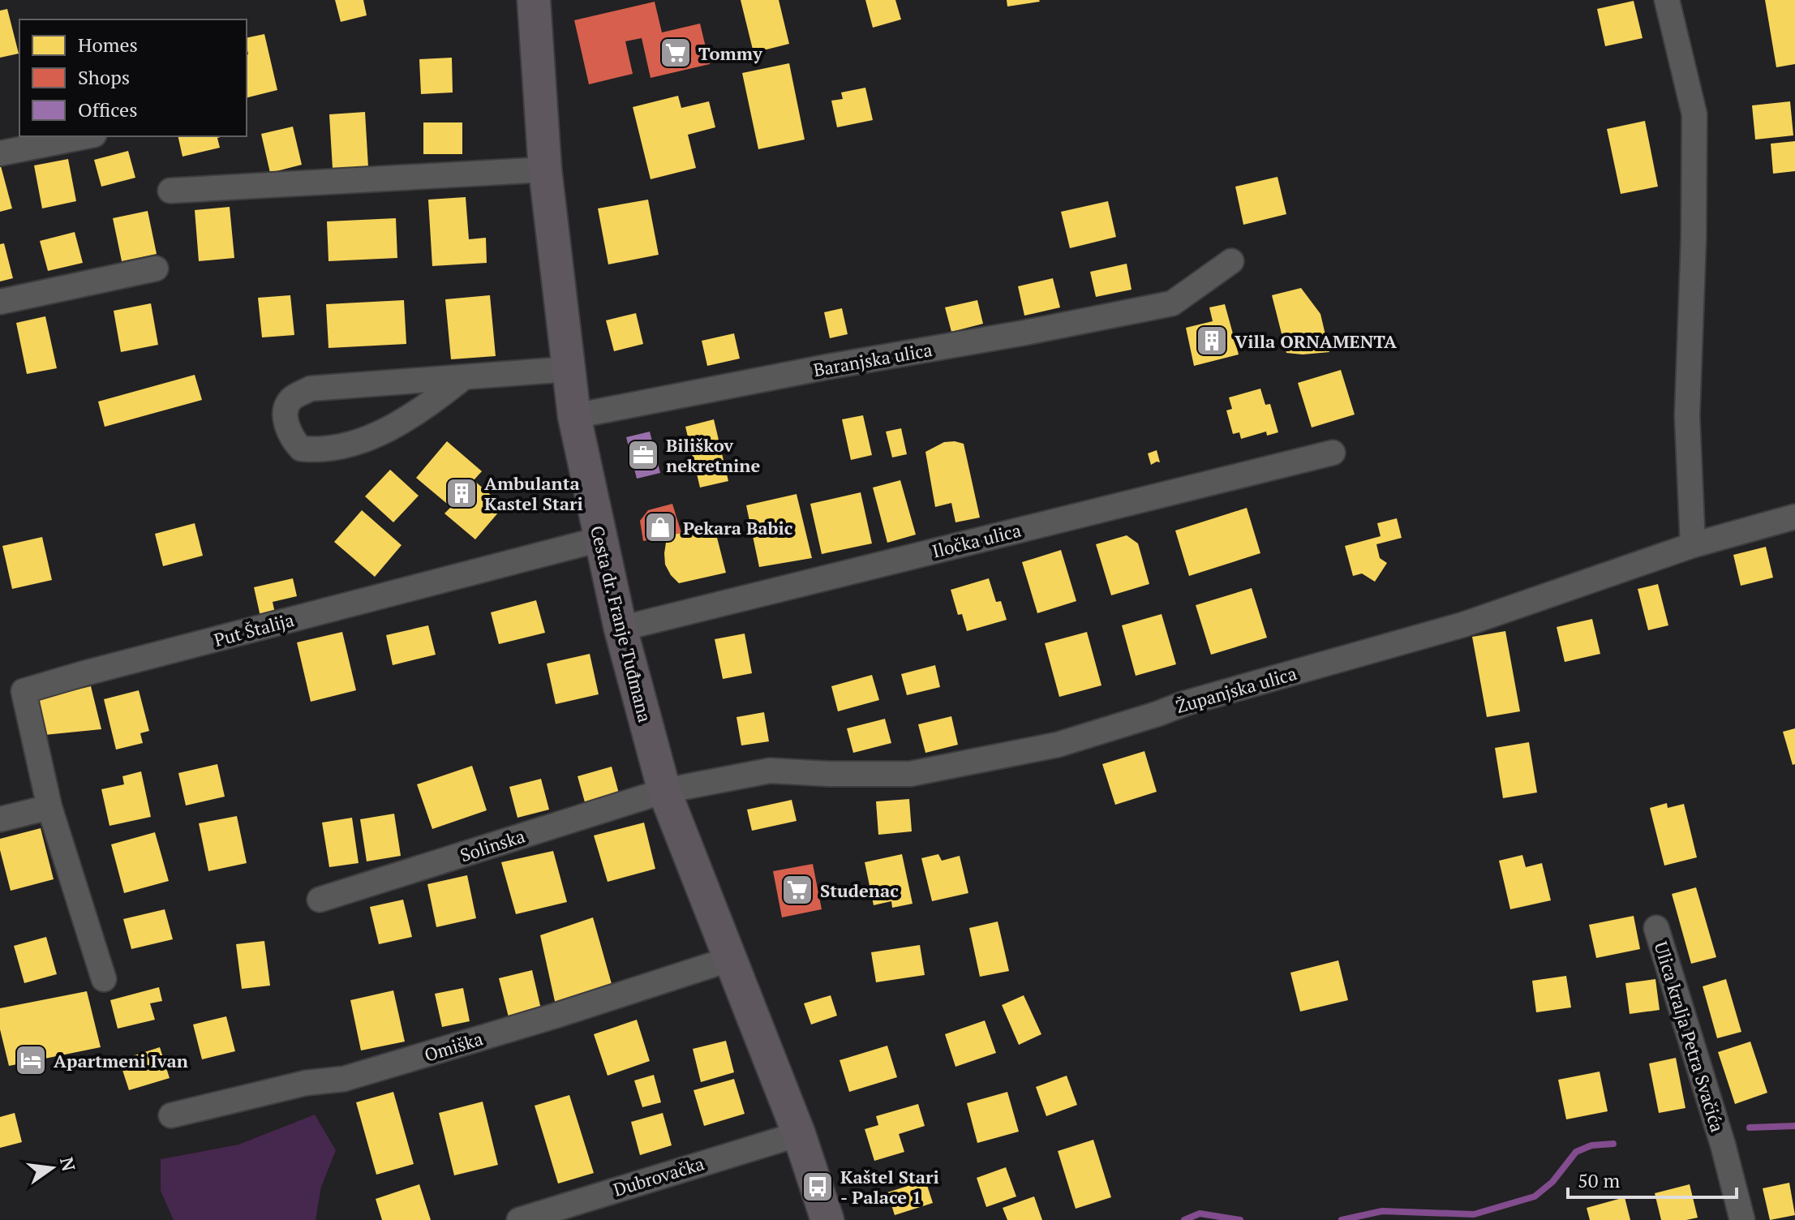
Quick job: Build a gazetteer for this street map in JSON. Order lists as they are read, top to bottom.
{
  "streets": {
    "main road": ["Cesta dr. Franje Tuđmana"],
    "street": [
      "Baranjska ulica",
      "Iločka ulica",
      "Put Štalija",
      "Županjska ulica",
      "Solinska",
      "Ulica kralja Petra Svačića",
      "Omiška",
      "Dubrovačka"
    ]
  },
  "crossings": [
    ["Baranjska ulica", "Cesta dr. Franje Tuđmana"],
    ["Iločka ulica", "Cesta dr. Franje Tuđmana"],
    ["Cesta dr. Franje Tuđmana", "Put Štalija"],
    ["Cesta dr. Franje Tuđmana", "Županjska ulica"],
    ["Cesta dr. Franje Tuđmana", "Solinska"],
    ["Cesta dr. Franje Tuđmana", "Omiška"],
    ["Cesta dr. Franje Tuđmana", "Dubrovačka"],
    ["Županjska ulica", "Solinska"]
  ],
  "places": {
    "supermarket": ["Tommy", "Studenac"],
    "building": ["Villa ORNAMENTA", "Ambulanta Kastel Stari"],
    "office": ["Biliškov nekretnine"],
    "shop": ["Pekara Babic"],
    "hotel": ["Apartmeni Ivan"],
    "bus stop": ["Kaštel Stari - Palace 1"]
  },
  "legend": ["Homes", "Shops", "Offices"],
  "scale_bar": "50 m",
  "north": "right"
}
